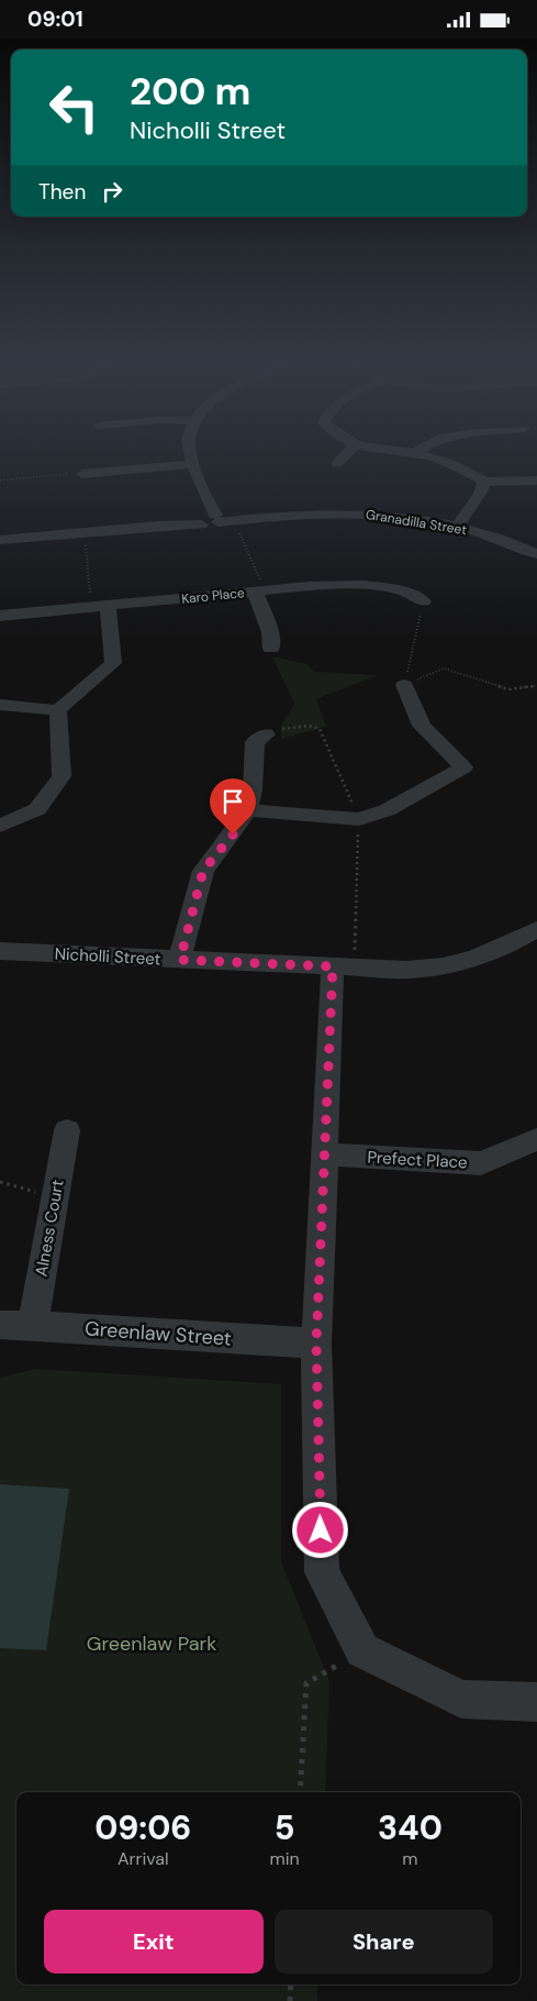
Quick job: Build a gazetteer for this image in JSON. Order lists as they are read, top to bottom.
{
  "streets": {
    "street": [
      "Granadilla Street",
      "Karo Place",
      "Nicholli Street",
      "Prefect Place",
      "Alness Court",
      "Greenlaw Street"
    ]
  },
  "crossings": [
    ["Alness Court", "Greenlaw Street"]
  ],
  "parks": ["Greenlaw Park"],
  "page": {
    "status": "09:01",
    "turn": ["200 m", "Nicholli Street"],
    "then": "Then",
    "eta": [
      "09:06",
      "Arrival",
      "5",
      "min",
      "340",
      "m"
    ],
    "buttons": ["Exit", "Share"]
  }
}
